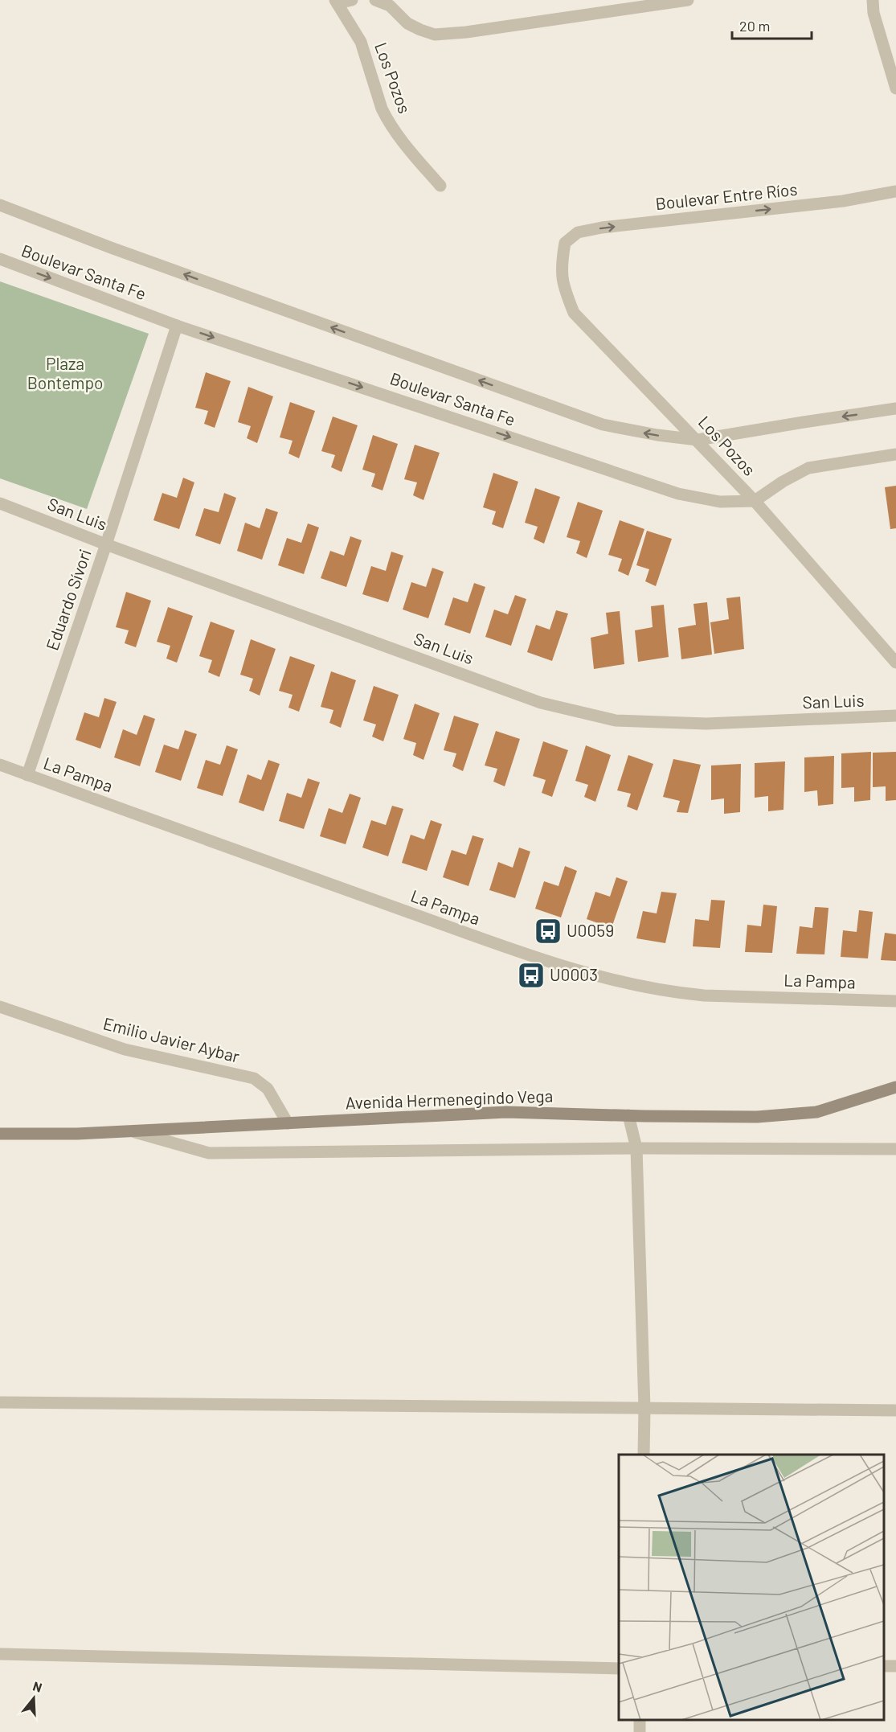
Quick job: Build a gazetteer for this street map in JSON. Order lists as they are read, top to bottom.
{
  "streets": {
    "street": [
      "Los Pozos",
      "Boulevar Entre Ríos",
      "Boulevar Santa Fe",
      "San Luis",
      "Eduardo Sívori",
      "La Pampa",
      "Emilio Javier Aybar",
      "Avenida Hermenegindo Vega"
    ]
  },
  "crossings": [
    ["Los Pozos", "Boulevar Entre Ríos"],
    ["Los Pozos", "Boulevar Santa Fe"],
    ["Boulevar Santa Fe", "Eduardo Sívori"],
    ["San Luis", "Eduardo Sívori"],
    ["Eduardo Sívori", "La Pampa"],
    ["Emilio Javier Aybar", "Avenida Hermenegindo Vega"]
  ],
  "one_way": ["Boulevar Entre Ríos"],
  "parks": ["Plaza Bontempo"],
  "places": {
    "bus stop": ["U0059", "U0003"]
  },
  "scale_bar": "20 m",
  "north": "top"
}
